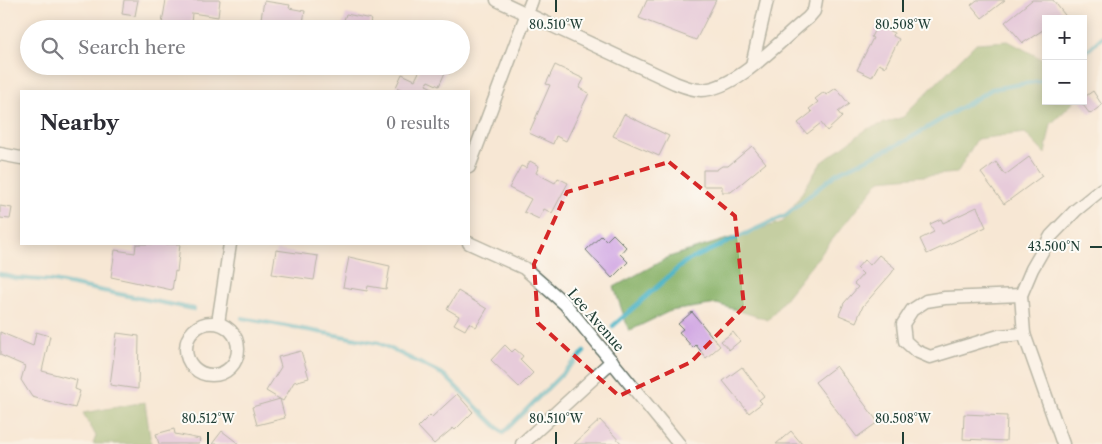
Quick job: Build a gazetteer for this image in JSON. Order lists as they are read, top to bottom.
{
  "streets": {
    "street": ["Lee Avenue"]
  },
  "page": {
    "map_buttons": ["+", "−"],
    "search": "Search here",
    "heading": ["Nearby", "0 results"]
  },
  "coordinates": [
    "80.510°W",
    "80.508°W",
    "43.500°N",
    "80.512°W"
  ]
}
